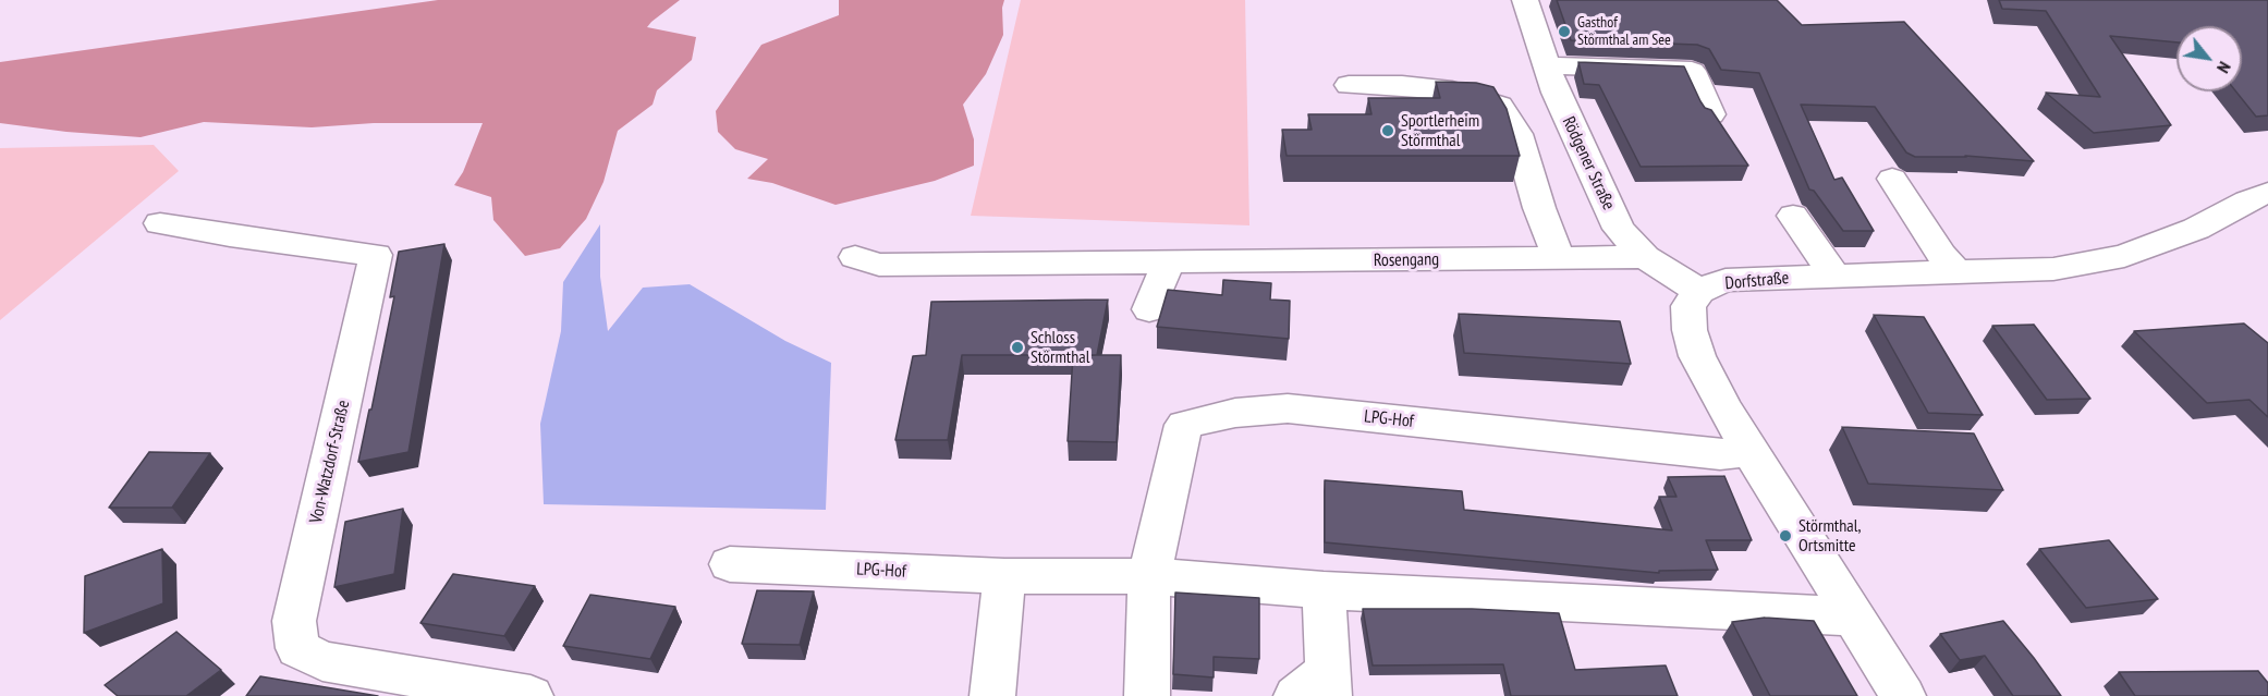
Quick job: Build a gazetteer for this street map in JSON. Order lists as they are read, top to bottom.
{
  "streets": {
    "street": [
      "Rödgener Straße",
      "Rosengang",
      "Dorfstraße",
      "LPG-Hof",
      "Von-Watzdorf-Straße"
    ]
  },
  "crossings": [
    ["Rödgener Straße", "Rosengang"],
    ["Rödgener Straße", "Dorfstraße"],
    ["Dorfstraße", "LPG-Hof"]
  ],
  "places": [
    "Gasthof Störmthal am See",
    "Sportlerheim Störmthal",
    "Schloss Störmthal",
    "Störmthal, Ortsmitte"
  ],
  "north": "bottom right"
}
